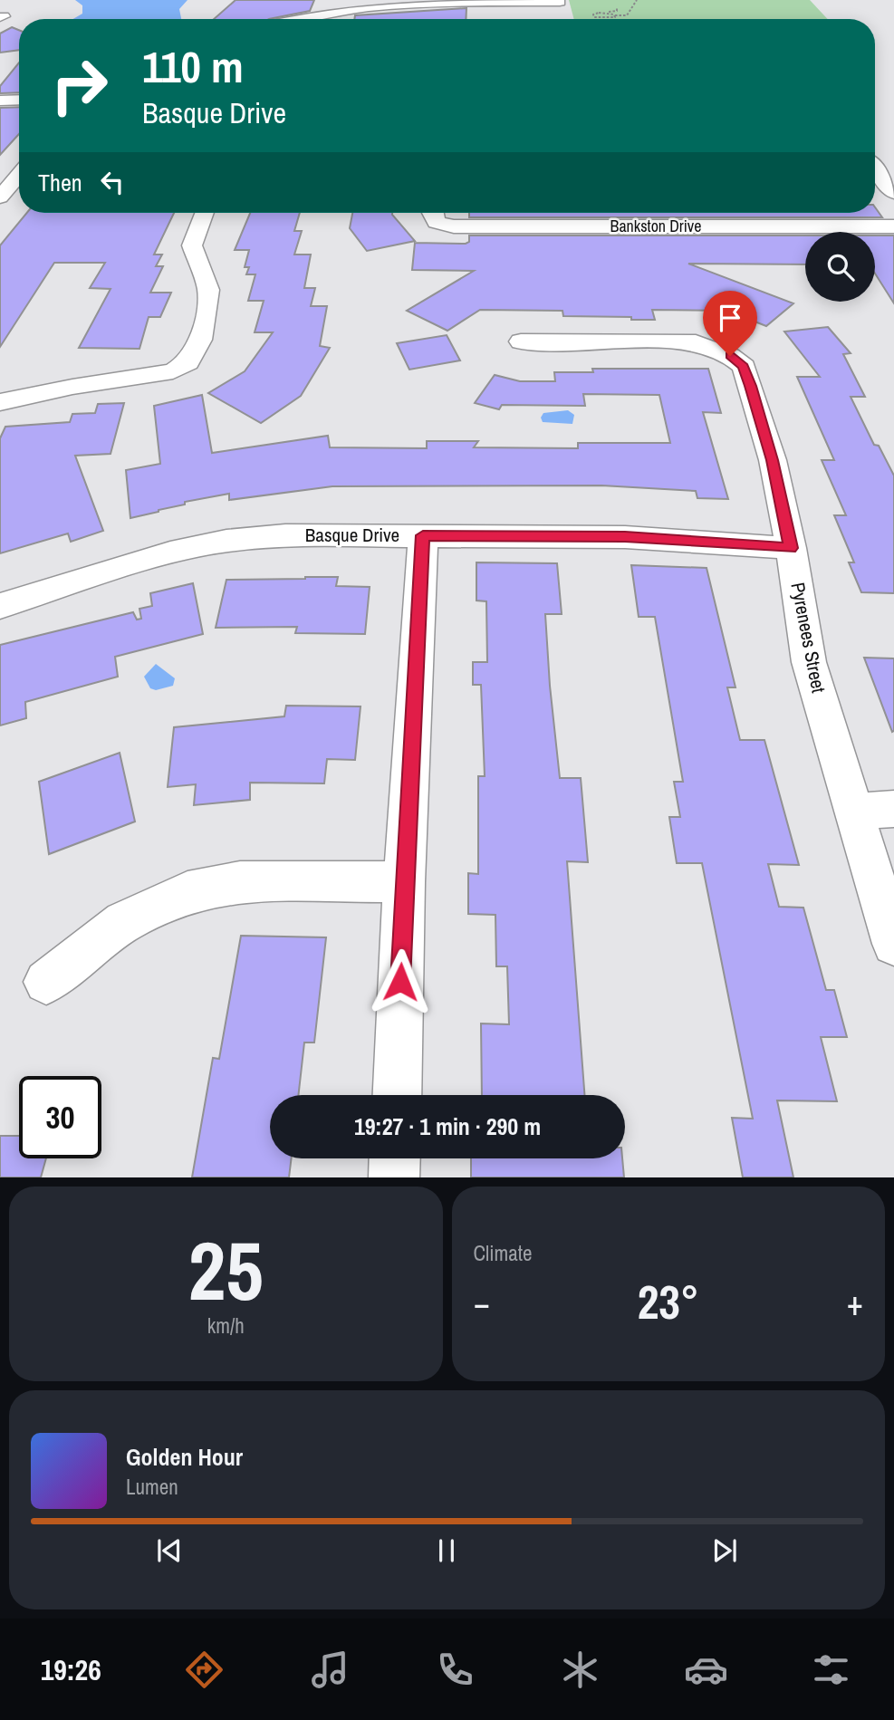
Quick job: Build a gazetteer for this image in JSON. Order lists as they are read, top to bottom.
{
  "streets": {
    "street": ["Bankston Drive", "Basque Drive", "Pyrenees Street"]
  },
  "crossings": [
    ["Basque Drive", "Pyrenees Street"]
  ],
  "page": {
    "turn": ["110 m", "Basque Drive"],
    "then": "Then",
    "limit": "30",
    "trip": "19:27 · 1 min · 290 m",
    "tile": [
      ["25", "km/h"],
      "Climate"
    ],
    "heat": ["−", "23°", "+"],
    "song": ["Golden Hour", "Lumen"],
    "tabs": "19:26"
  }
}
